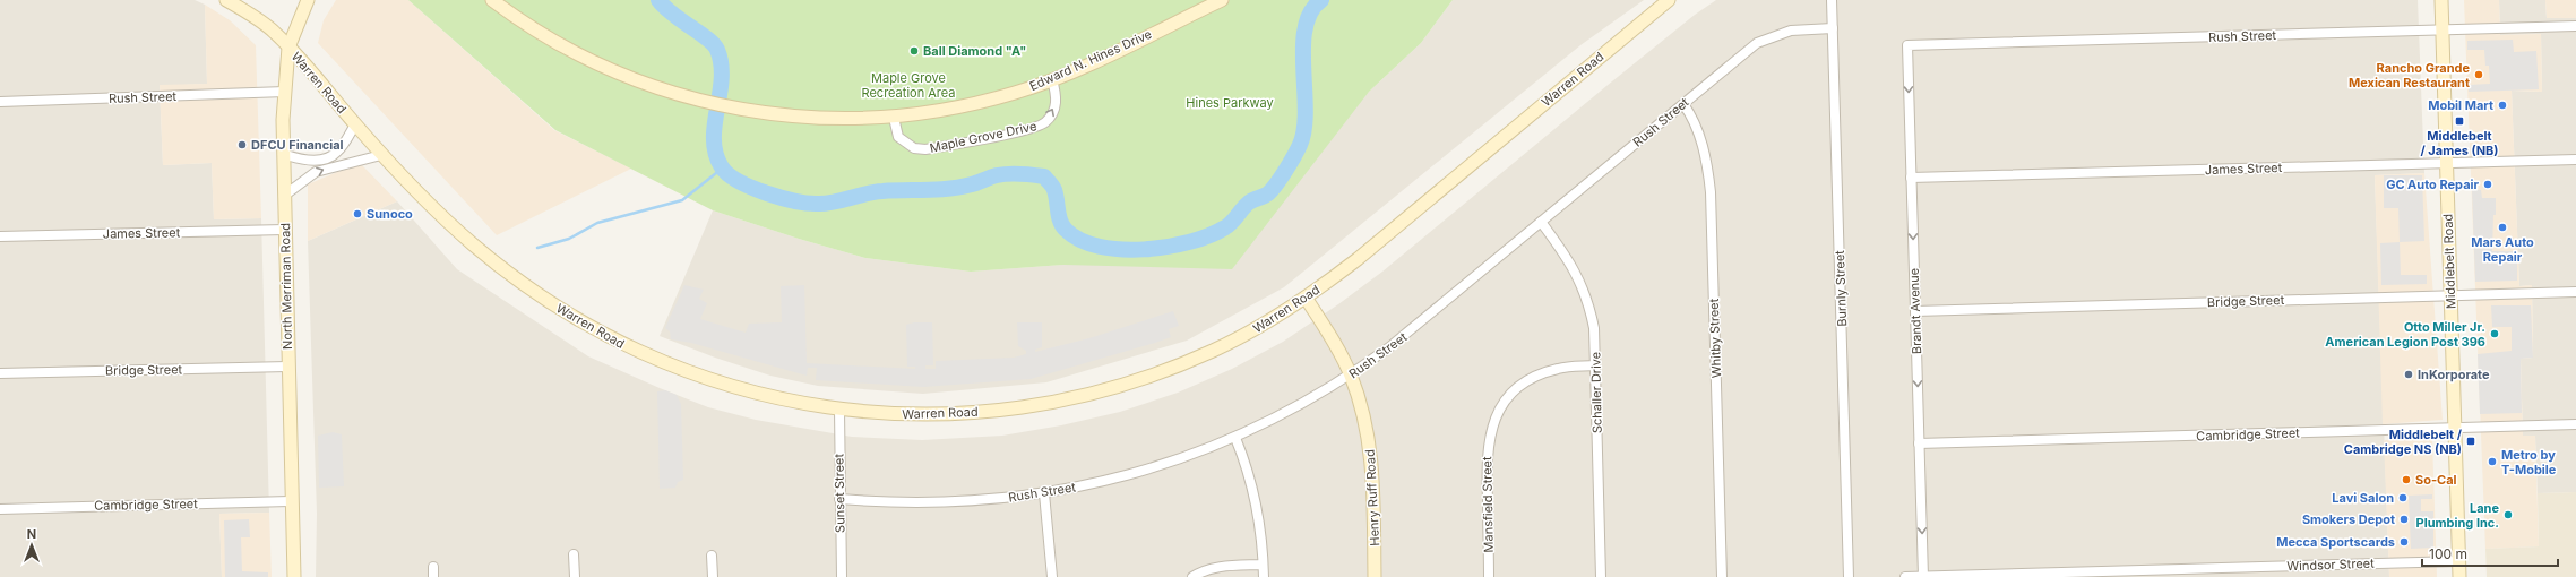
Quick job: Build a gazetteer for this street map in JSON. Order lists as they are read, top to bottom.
{
  "streets": {
    "main road": [
      "Edward N. Hines Drive",
      "Warren Road",
      "Middlebelt Road",
      "North Merriman Road",
      "Henry Ruff Road"
    ],
    "street": [
      "Rush Street",
      "Maple Grove Drive",
      "James Street",
      "Burnly Street",
      "Bridge Street",
      "Brandt Avenue",
      "Whitby Street",
      "Schaller Drive",
      "Cambridge Street",
      "Sunset Street",
      "Mansfield Street",
      "Windsor Street"
    ]
  },
  "crossings": [
    ["Rush Street", "Middlebelt Road"],
    ["Rush Street", "North Merriman Road"],
    ["Rush Street", "Burnly Street"],
    ["Rush Street", "Brandt Avenue"],
    ["Rush Street", "Whitby Street"],
    ["Rush Street", "Schaller Drive"],
    ["Rush Street", "Sunset Street"],
    ["Rush Street", "Henry Ruff Road"],
    ["Edward N. Hines Drive", "Maple Grove Drive"],
    ["Warren Road", "North Merriman Road"],
    ["Warren Road", "Sunset Street"],
    ["Warren Road", "Henry Ruff Road"],
    ["James Street", "Middlebelt Road"],
    ["James Street", "North Merriman Road"],
    ["James Street", "Brandt Avenue"],
    ["Middlebelt Road", "Bridge Street"],
    ["Middlebelt Road", "Cambridge Street"],
    ["Middlebelt Road", "Windsor Street"],
    ["North Merriman Road", "Bridge Street"],
    ["North Merriman Road", "Cambridge Street"],
    ["Bridge Street", "Brandt Avenue"],
    ["Brandt Avenue", "Cambridge Street"],
    ["Brandt Avenue", "Windsor Street"],
    ["Schaller Drive", "Mansfield Street"]
  ],
  "one_way": ["Brandt Avenue"],
  "parks": ["Maple Grove Recreation Area", "Hines Parkway"],
  "places": {
    "other": [
      "Ball Diamond \"A\"",
      "Rancho Grande Mexican Restaurant",
      "Mobil Mart",
      "DFCU Financial",
      "GC Auto Repair",
      "Sunoco",
      "Mars Auto Repair",
      "Otto Miller Jr. American Legion Post 396",
      "InKorporate",
      "Metro by T-Mobile",
      "So-Cal",
      "Lavi Salon",
      "Lane Plumbing Inc.",
      "Smokers Depot",
      "Mecca Sportscards"
    ],
    "transit": ["Middlebelt / James (NB)", "Middlebelt / Cambridge NS (NB)"]
  },
  "scale_bar": "100 m",
  "north": "top"
}
